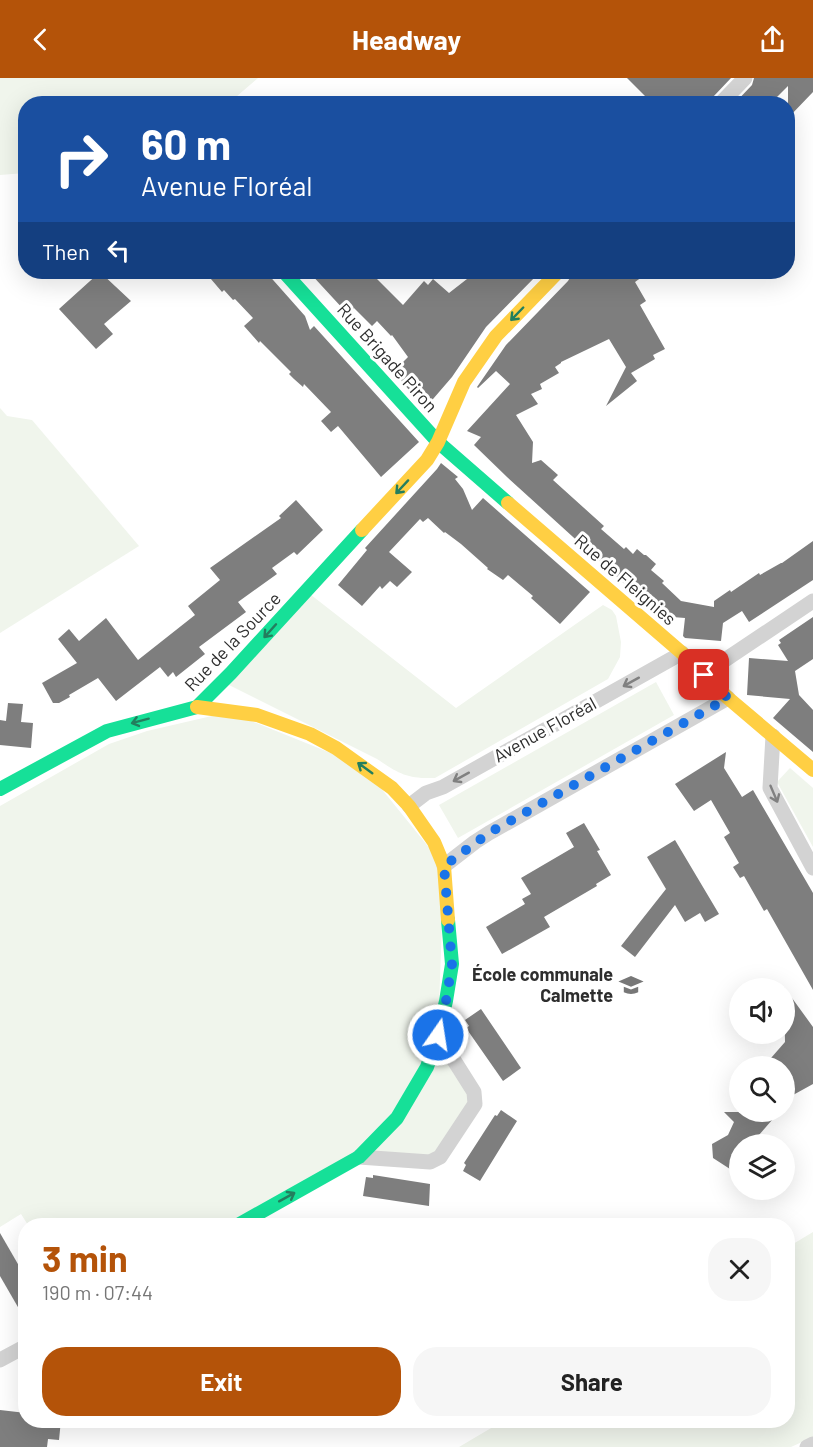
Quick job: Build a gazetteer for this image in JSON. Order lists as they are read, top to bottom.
{
  "streets": {
    "street": [
      "Rue Brigade Piron",
      "Rue de Fleignies",
      "Rue de la Source",
      "Avenue Floréal"
    ]
  },
  "crossings": [
    ["Rue Brigade Piron", "Rue de Fleignies"],
    ["Rue Brigade Piron", "Rue de la Source"],
    ["Rue de Fleignies", "Rue de la Source"],
    ["Rue de Fleignies", "Avenue Floréal"]
  ],
  "one_way": ["Rue de la Source"],
  "places": {
    "school or university": ["École communale Calmette"]
  },
  "page": {
    "header": "Headway",
    "turn": ["60 m", "Avenue Floréal"],
    "then": "Then",
    "heading": ["3 min", "190 m · 07:44"],
    "buttons": ["Exit", "Share"]
  }
}
